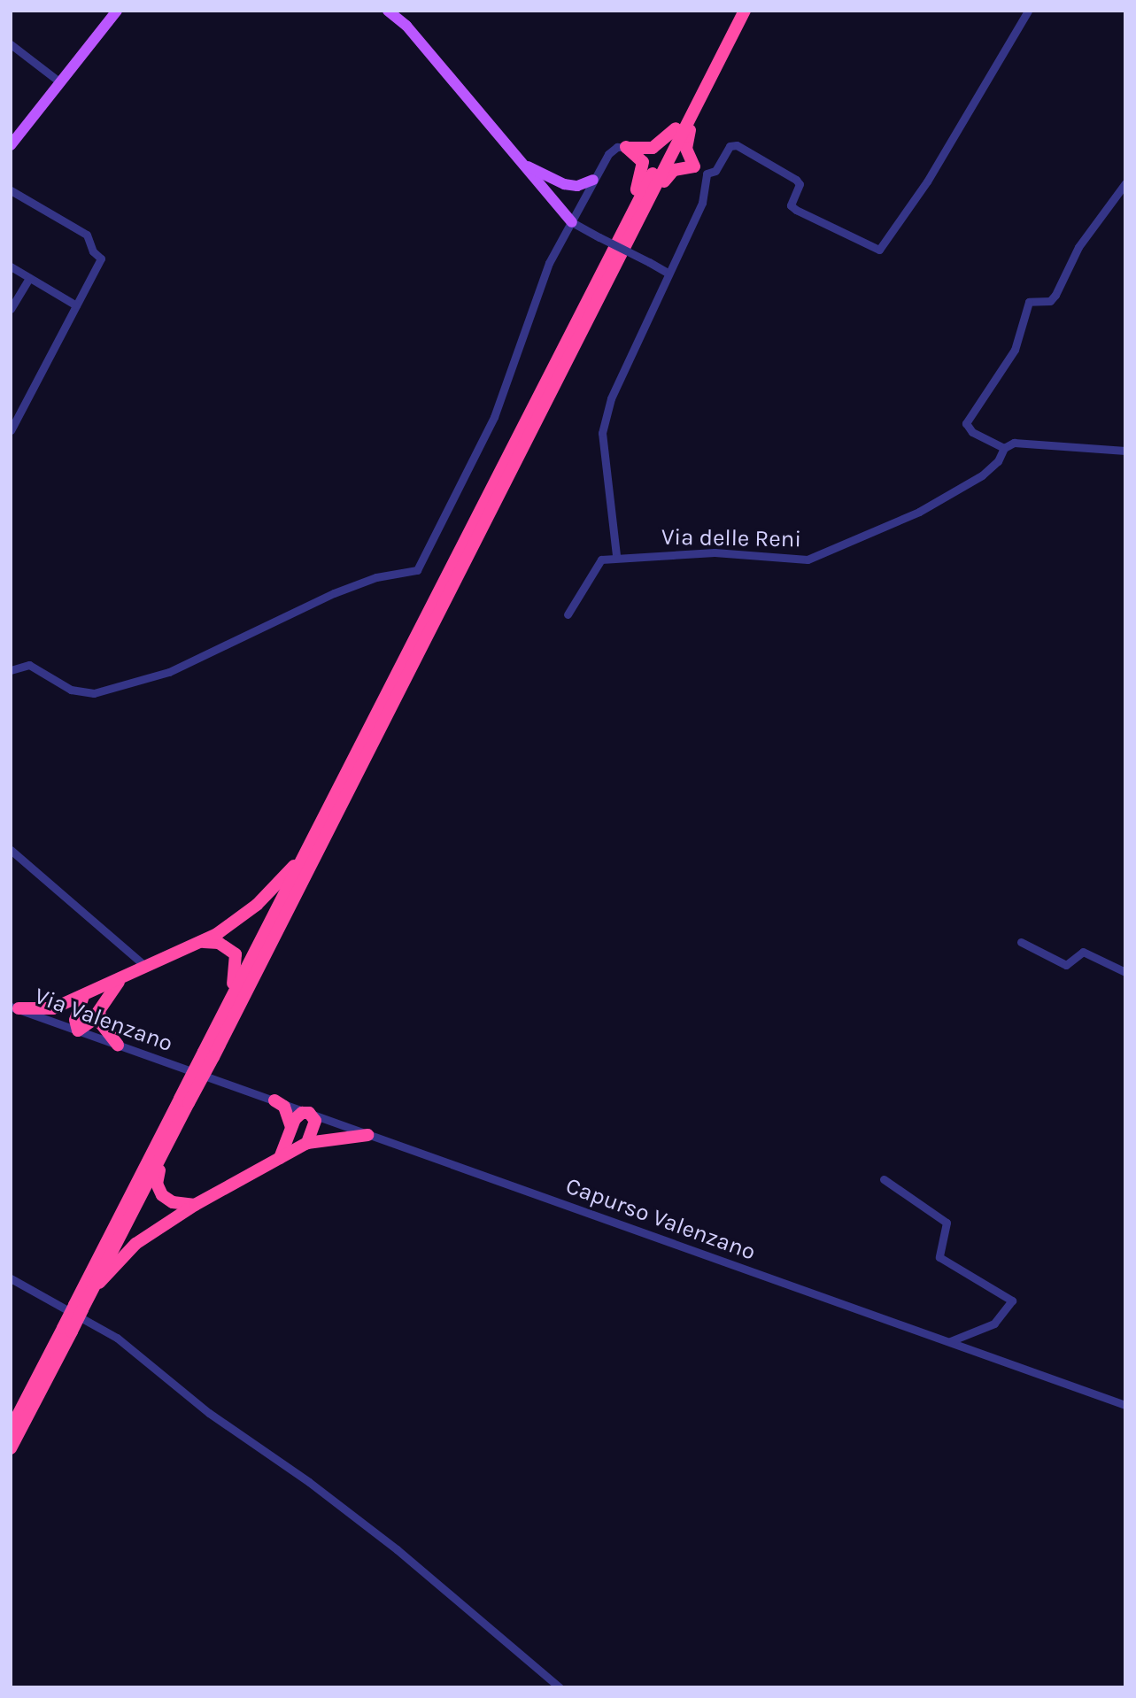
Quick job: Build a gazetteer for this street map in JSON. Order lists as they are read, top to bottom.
{
  "streets": {
    "street": ["Via delle Reni", "Via Valenzano", "Capurso Valenzano"]
  },
  "crossings": [
    ["Via Valenzano", "Capurso Valenzano"]
  ]
}
